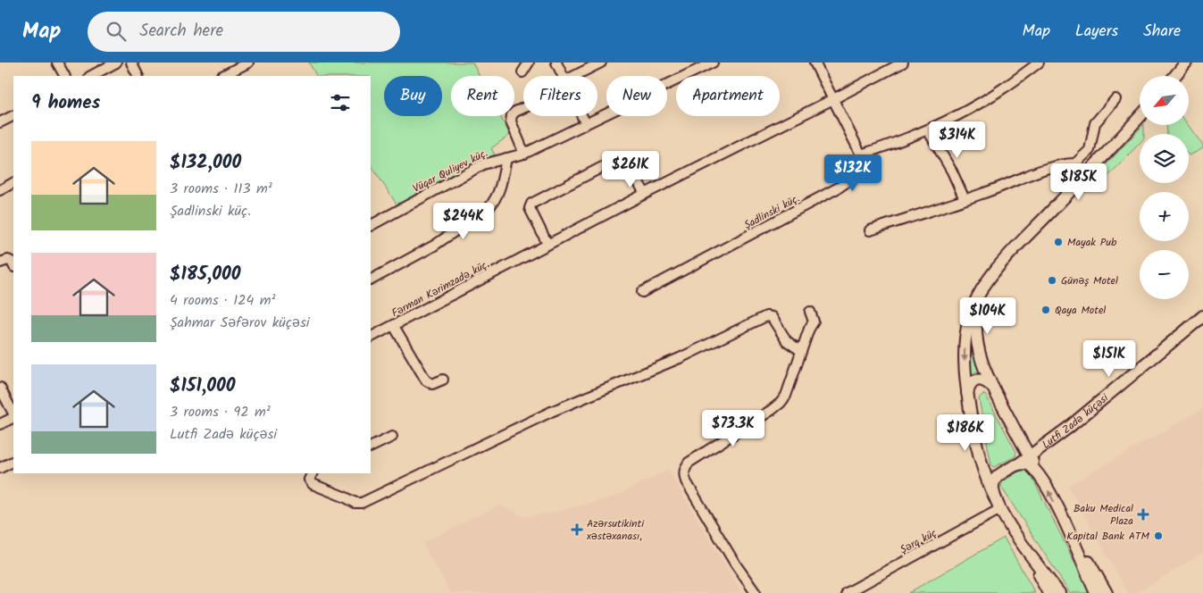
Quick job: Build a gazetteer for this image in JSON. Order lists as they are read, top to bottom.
{
  "streets": {
    "main road": ["Lutfi Zadə küçəsi"],
    "street": [
      "Vüqar Quliyev küç.",
      "Şadlinski küç.",
      "Fərman Kərimzadə küç.",
      "Şərq küç"
    ]
  },
  "crossings": [
    ["Lutfi Zadə küçəsi", "Şərq küç"]
  ],
  "places": {
    "other": [
      "Mayak Pub",
      "Günəş Motel",
      "Qaya Motel",
      "Kapital Bank ATM"
    ],
    "health": ["Baku Medical Plaza", "Azərsutikinti xəstəxanası,"]
  },
  "north": "bottom left",
  "page": {
    "header": "Map",
    "search": "Search here",
    "nav": ["Map", "Layers", "Share"],
    "map_buttons": ["+", "−"],
    "chip": [
      "Buy",
      "Rent",
      "Filters",
      "New",
      "Apartment"
    ],
    "heading": "9 homes",
    "price": [
      "$314K",
      "$261K",
      "$132K",
      "$185K",
      "$244K",
      "$104K",
      "$151K",
      "$73.3K",
      "$186K"
    ],
    "list": [
      {
        "name": "$132,000",
        "note": "3 rooms · 113 m² · Şadlinski küç."
      },
      {
        "name": "$185,000",
        "note": "4 rooms · 124 m² · Şahmar Səfərov küçəsi"
      },
      {
        "name": "$151,000",
        "note": "3 rooms · 92 m² · Lutfi Zadə küçəsi"
      }
    ]
  }
}
